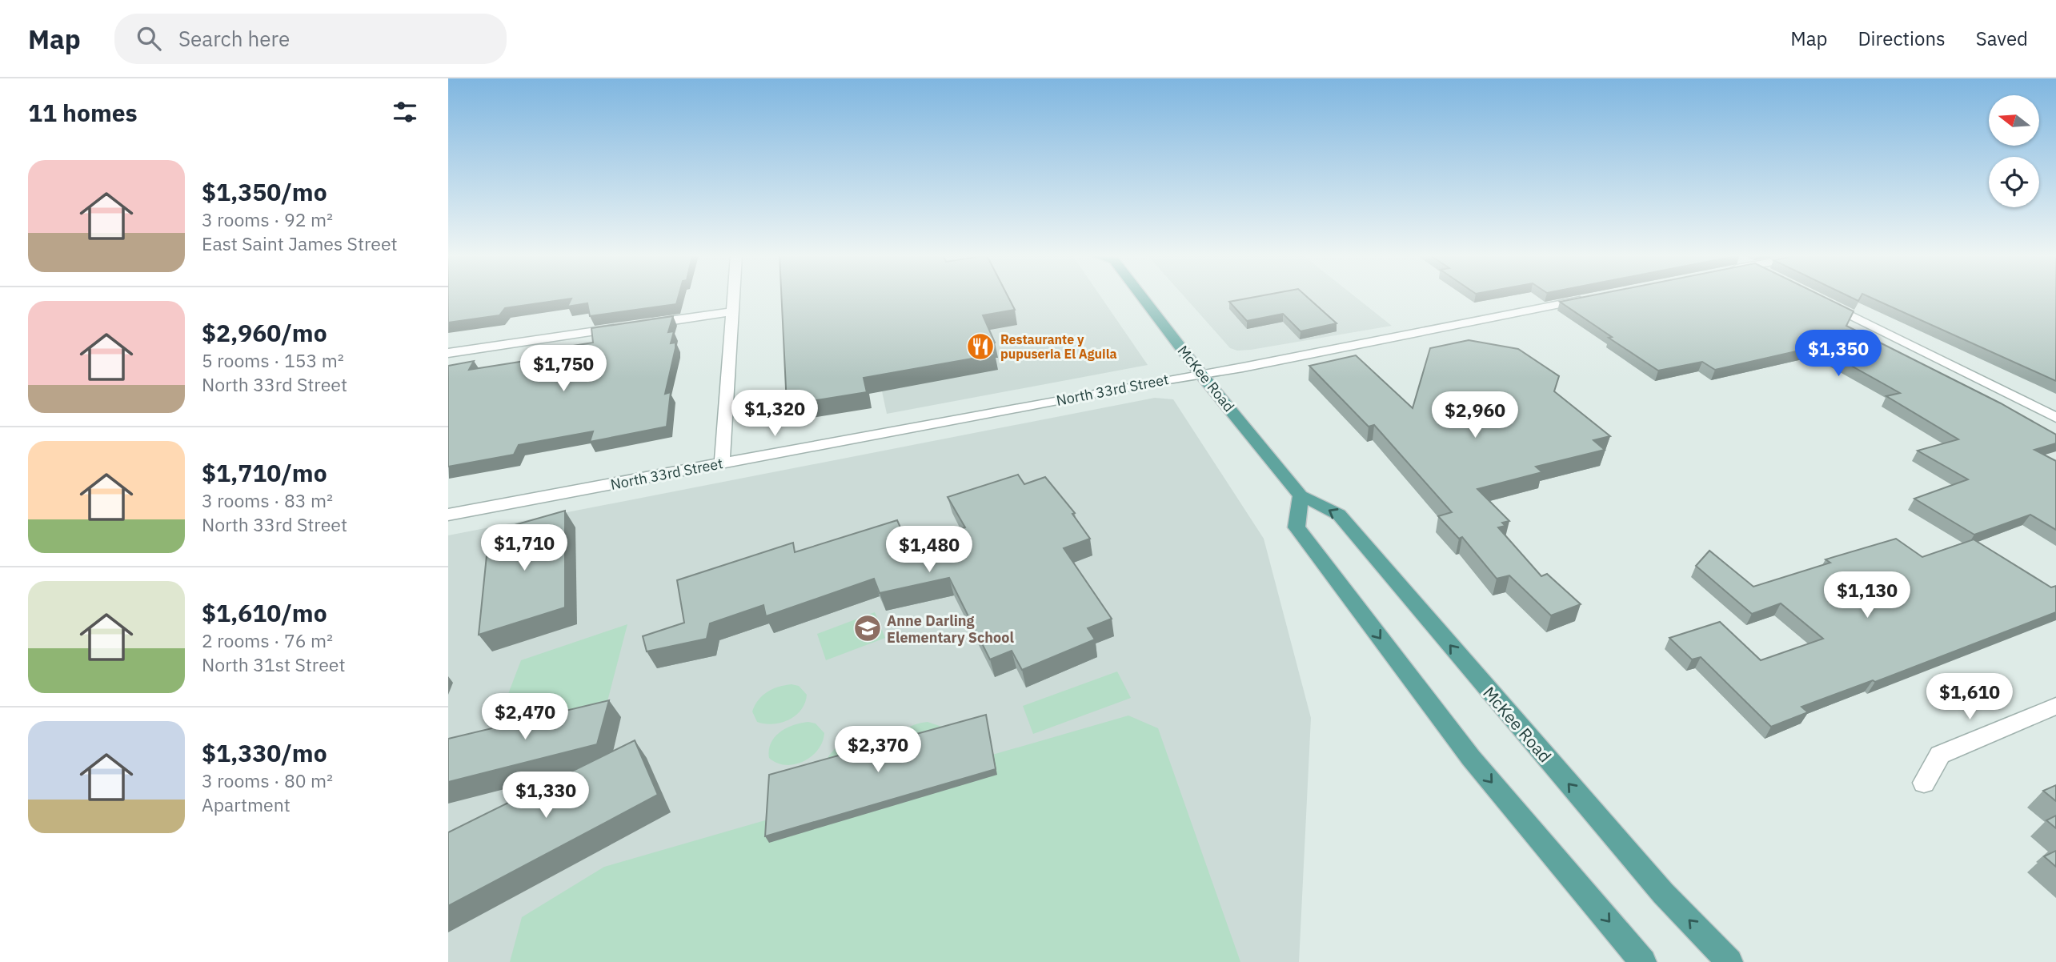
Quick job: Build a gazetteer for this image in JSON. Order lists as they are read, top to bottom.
{
  "streets": {
    "main road": ["McKee Road"],
    "street": ["North 33rd Street"]
  },
  "crossings": [
    ["McKee Road", "North 33rd Street"]
  ],
  "places": {
    "restaurant": ["Restaurante y pupuseria El Aguila"],
    "school or university": ["Anne Darling Elementary School"]
  },
  "north": "left",
  "page": {
    "header": "Map",
    "search": "Search here",
    "nav": ["Map", "Directions", "Saved"],
    "heading": "11 homes",
    "list": [
      {
        "name": "$1,350/mo",
        "note": "3 rooms · 92 m² · East Saint James Street"
      },
      {
        "name": "$2,960/mo",
        "note": "5 rooms · 153 m² · North 33rd Street"
      },
      {
        "name": "$1,710/mo",
        "note": "3 rooms · 83 m² · North 33rd Street"
      },
      {
        "name": "$1,610/mo",
        "note": "2 rooms · 76 m² · North 31st Street"
      },
      {
        "name": "$1,330/mo",
        "note": "3 rooms · 80 m² · Apartment"
      }
    ],
    "price": [
      "$1,350",
      "$1,750",
      "$1,320",
      "$2,960",
      "$1,710",
      "$1,480",
      "$1,130",
      "$1,610",
      "$2,470",
      "$2,370",
      "$1,330"
    ]
  }
}
